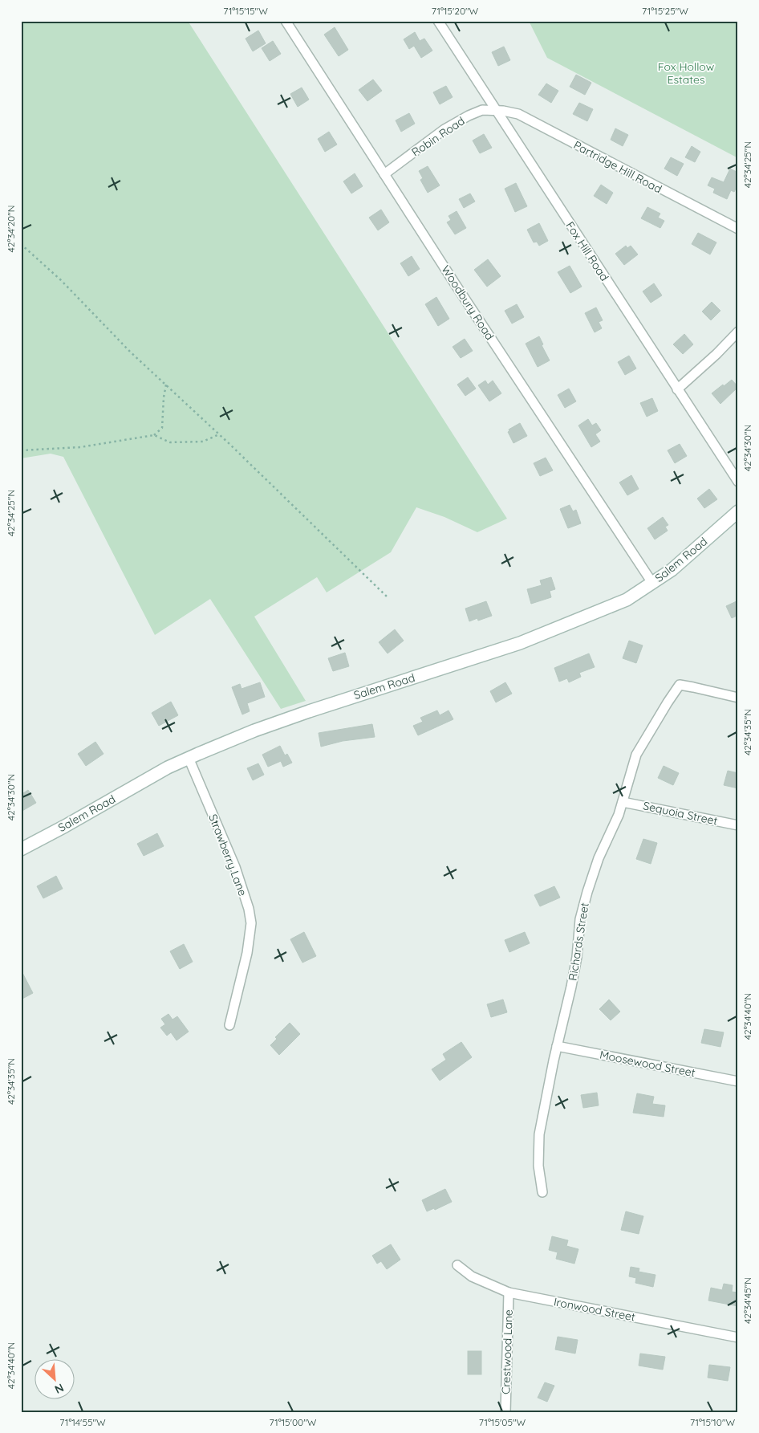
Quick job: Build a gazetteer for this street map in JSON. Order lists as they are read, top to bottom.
{
  "streets": {
    "main road": ["Salem Road"],
    "street": [
      "Robin Road",
      "Partridge Hill Road",
      "Fox Hill Road",
      "Woodbury Road",
      "Sequoia Street",
      "Strawberry Lane",
      "Richards Street",
      "Moosewood Street",
      "Ironwood Street",
      "Crestwood Lane"
    ]
  },
  "crossings": [
    ["Robin Road", "Partridge Hill Road"],
    ["Robin Road", "Fox Hill Road"],
    ["Robin Road", "Woodbury Road"],
    ["Partridge Hill Road", "Fox Hill Road"],
    ["Woodbury Road", "Salem Road"],
    ["Salem Road", "Strawberry Lane"],
    ["Sequoia Street", "Richards Street"],
    ["Richards Street", "Moosewood Street"],
    ["Ironwood Street", "Crestwood Lane"]
  ],
  "parks": ["Fox Hollow Estates"],
  "north": "bottom right",
  "coordinates": [
    "71°15'15\"W",
    "71°15'20\"W",
    "71°15'25\"W",
    "42°34'25\"N",
    "42°34'20\"N",
    "42°34'30\"N",
    "42°34'35\"N",
    "42°34'40\"N",
    "42°34'45\"N",
    "71°14'55\"W",
    "71°15'00\"W",
    "71°15'05\"W",
    "71°15'10\"W"
  ]
}
